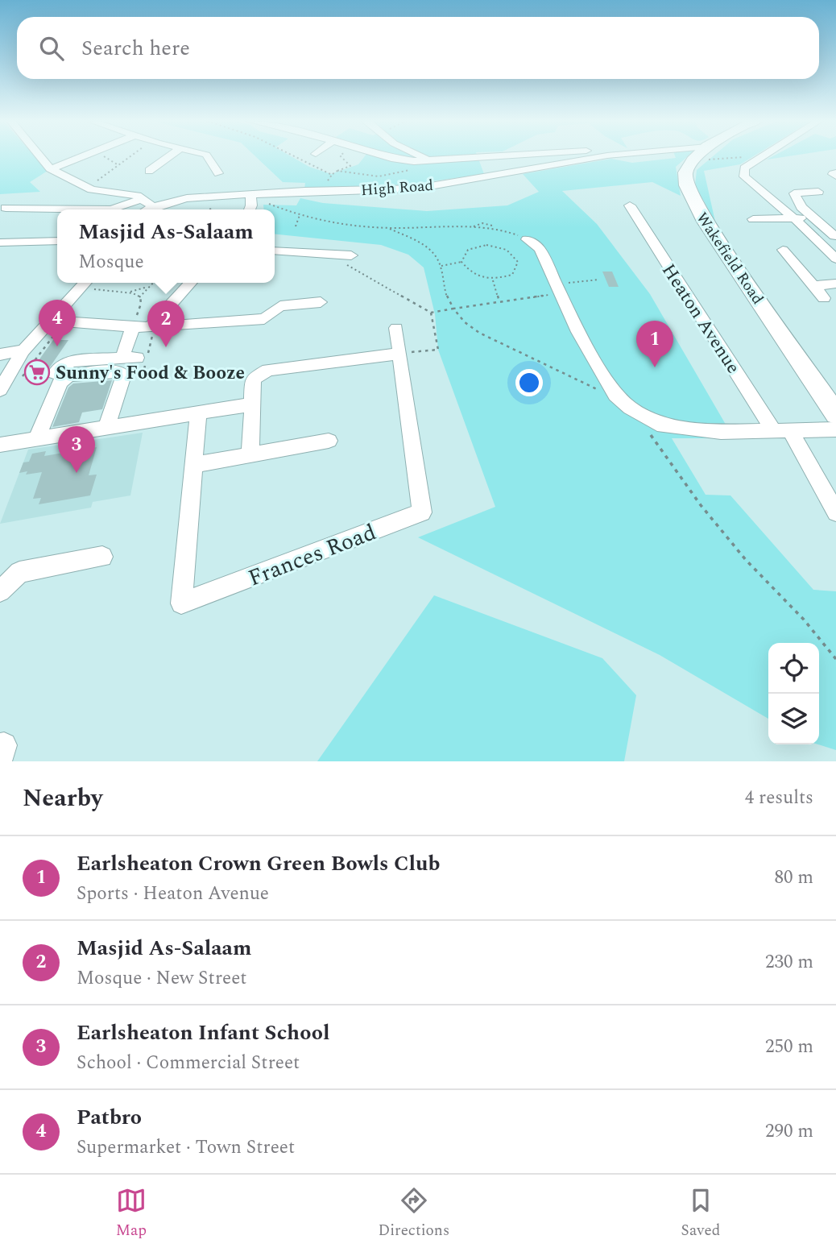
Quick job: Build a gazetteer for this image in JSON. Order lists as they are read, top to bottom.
{
  "streets": {
    "highway": ["Wakefield Road"],
    "street": ["High Road", "Heaton Avenue", "Frances Road"]
  },
  "places": {
    "supermarket": ["Sunny's Food & Booze"]
  },
  "page": {
    "search": "Search here",
    "popup": ["Masjid As-Salaam", "Mosque"],
    "pins": [
      "4",
      "2",
      "1",
      "3"
    ],
    "heading": ["Nearby", "4 results"],
    "list": [
      {
        "mark": "1",
        "name": "Earlsheaton Crown Green Bowls Club",
        "note": "Sports · Heaton Avenue",
        "value": "80 m"
      },
      {
        "mark": "2",
        "name": "Masjid As-Salaam",
        "note": "Mosque · New Street",
        "value": "230 m"
      },
      {
        "mark": "3",
        "name": "Earlsheaton Infant School",
        "note": "School · Commercial Street",
        "value": "250 m"
      },
      {
        "mark": "4",
        "name": "Patbro",
        "note": "Supermarket · Town Street",
        "value": "290 m"
      }
    ],
    "nav": ["Map", "Directions", "Saved"]
  }
}
